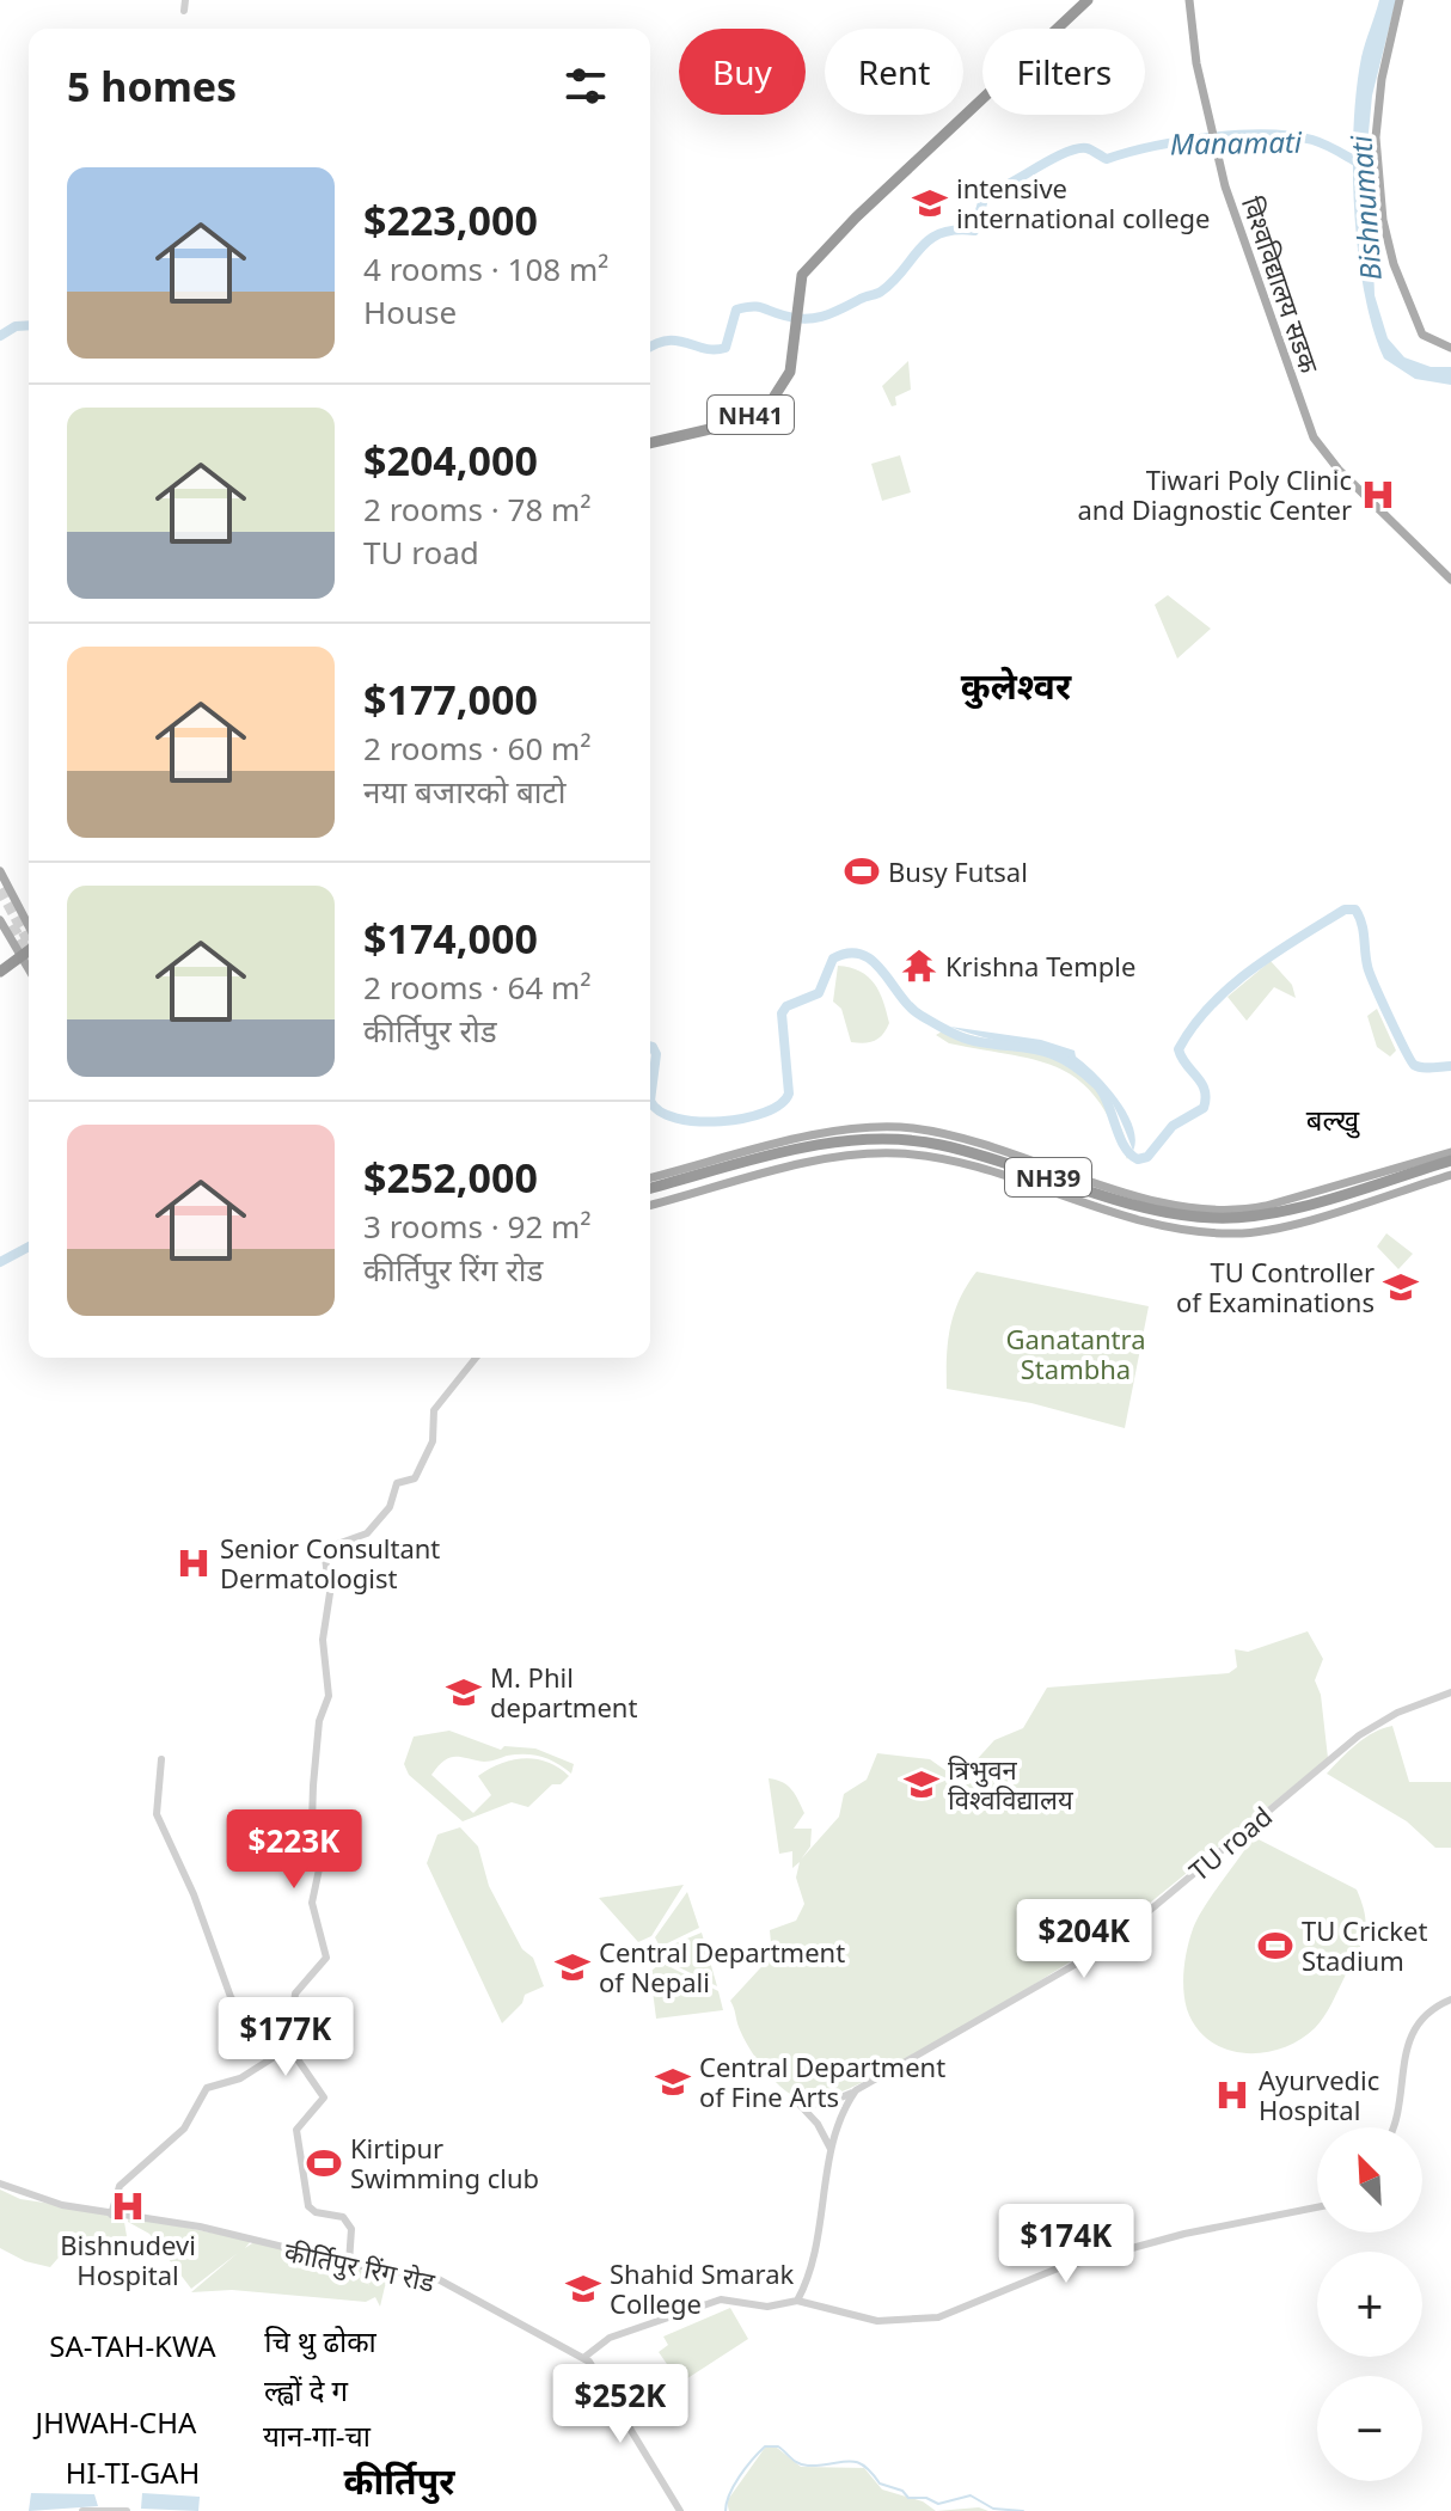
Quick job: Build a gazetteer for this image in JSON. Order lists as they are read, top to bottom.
{
  "streets": {
    "highway": ["NH41", "NH39"],
    "main road": ["विश्वविद्यालय सडक"],
    "street": ["TU road", "कीर्तिपुर रिंग रोड"]
  },
  "districts": [
    "कुलेश्वर",
    "बल्खु",
    "चि थु ढोका",
    "SA-TAH-KWA",
    "ल्ह्वों दे ग",
    "JHWAH-CHA",
    "यान-गा-चा",
    "HI-TI-GAH",
    "कीर्तिपुर"
  ],
  "water": ["Manamati", "Bishnumati"],
  "parks": ["Ganatantra Stambha"],
  "places": {
    "school or university": [
      "intensive international college",
      "TU Controller of Examinations",
      "M. Phil department",
      "त्रिभुवन विश्वविद्यालय",
      "Central Department of Nepali",
      "Central Department of Fine Arts",
      "Shahid Smarak College"
    ],
    "hospital": [
      "Tiwari Poly Clinic and Diagnostic Center",
      "Senior Consultant Dermatologist",
      "Ayurvedic Hospital",
      "Bishnudevi Hospital"
    ],
    "sports": ["Busy Futsal", "TU Cricket Stadium", "Kirtipur Swimming club"],
    "temple": ["Krishna Temple"]
  },
  "north": "top left",
  "page": {
    "chip": ["Buy", "Rent", "Filters"],
    "heading": "5 homes",
    "list": [
      {
        "name": "$223,000",
        "note": "4 rooms · 108 m² · House"
      },
      {
        "name": "$204,000",
        "note": "2 rooms · 78 m² · TU road"
      },
      {
        "name": "$177,000",
        "note": "2 rooms · 60 m² · नया बजारको बाटो"
      },
      {
        "name": "$174,000",
        "note": "2 rooms · 64 m² · कीर्तिपुर रोड"
      },
      {
        "name": "$252,000",
        "note": "3 rooms · 92 m² · कीर्तिपुर रिंग रोड"
      }
    ],
    "price": [
      "$223K",
      "$204K",
      "$177K",
      "$174K",
      "$252K"
    ],
    "map_buttons": ["+", "−"]
  }
}
